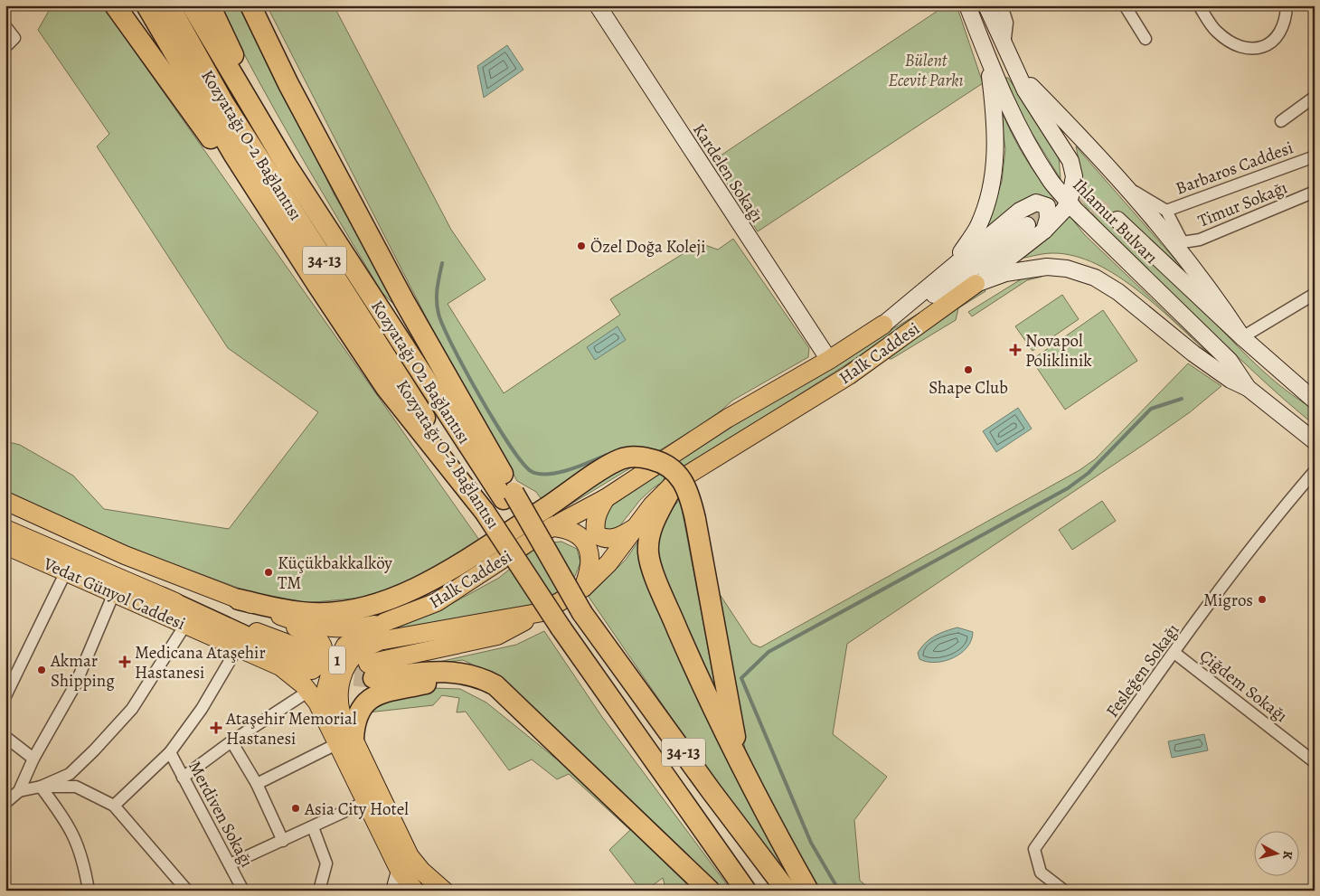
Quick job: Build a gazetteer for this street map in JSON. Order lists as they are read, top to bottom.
{
  "streets": {
    "highway": ["Kozyatağı O-2 Bağlantısı", "34-13", "Kozyatağı O2 Bağlantısı"],
    "main road": [
      "Kardelen Sokağı",
      "Ihlamur Bulvarı",
      "Halk Caddesi",
      "Vedat Günyol Caddesi",
      "1"
    ],
    "street": [
      "Barbaros Caddesi",
      "Timur Sokağı",
      "Fesleğen Sokağı",
      "Çiğdem Sokağı",
      "Merdiven Sokağı"
    ]
  },
  "crossings": [
    ["Kozyatağı O-2 Bağlantısı", "Kozyatağı O2 Bağlantısı"],
    ["Kardelen Sokağı", "Halk Caddesi"],
    ["Timur Sokağı", "Halk Caddesi"],
    ["Ihlamur Bulvarı", "Halk Caddesi"],
    ["34-13", "Kozyatağı O2 Bağlantısı"],
    ["Halk Caddesi", "Vedat Günyol Caddesi"],
    ["Halk Caddesi", "1"],
    ["Vedat Günyol Caddesi", "1"],
    ["Fesleğen Sokağı", "Çiğdem Sokağı"]
  ],
  "parks": ["Bülent Ecevit Parkı"],
  "places": {
    "other": [
      "Özel Doğa Koleji",
      "Shape Club",
      "Küçükbakkalköy TM",
      "Migros",
      "Akmar Shipping",
      "Asia City Hotel"
    ],
    "health": ["Novapol Poliklinik", "Medicana Ataşehir Hastanesi", "Ataşehir Memorial Hastanesi"]
  },
  "north": "right"
}
